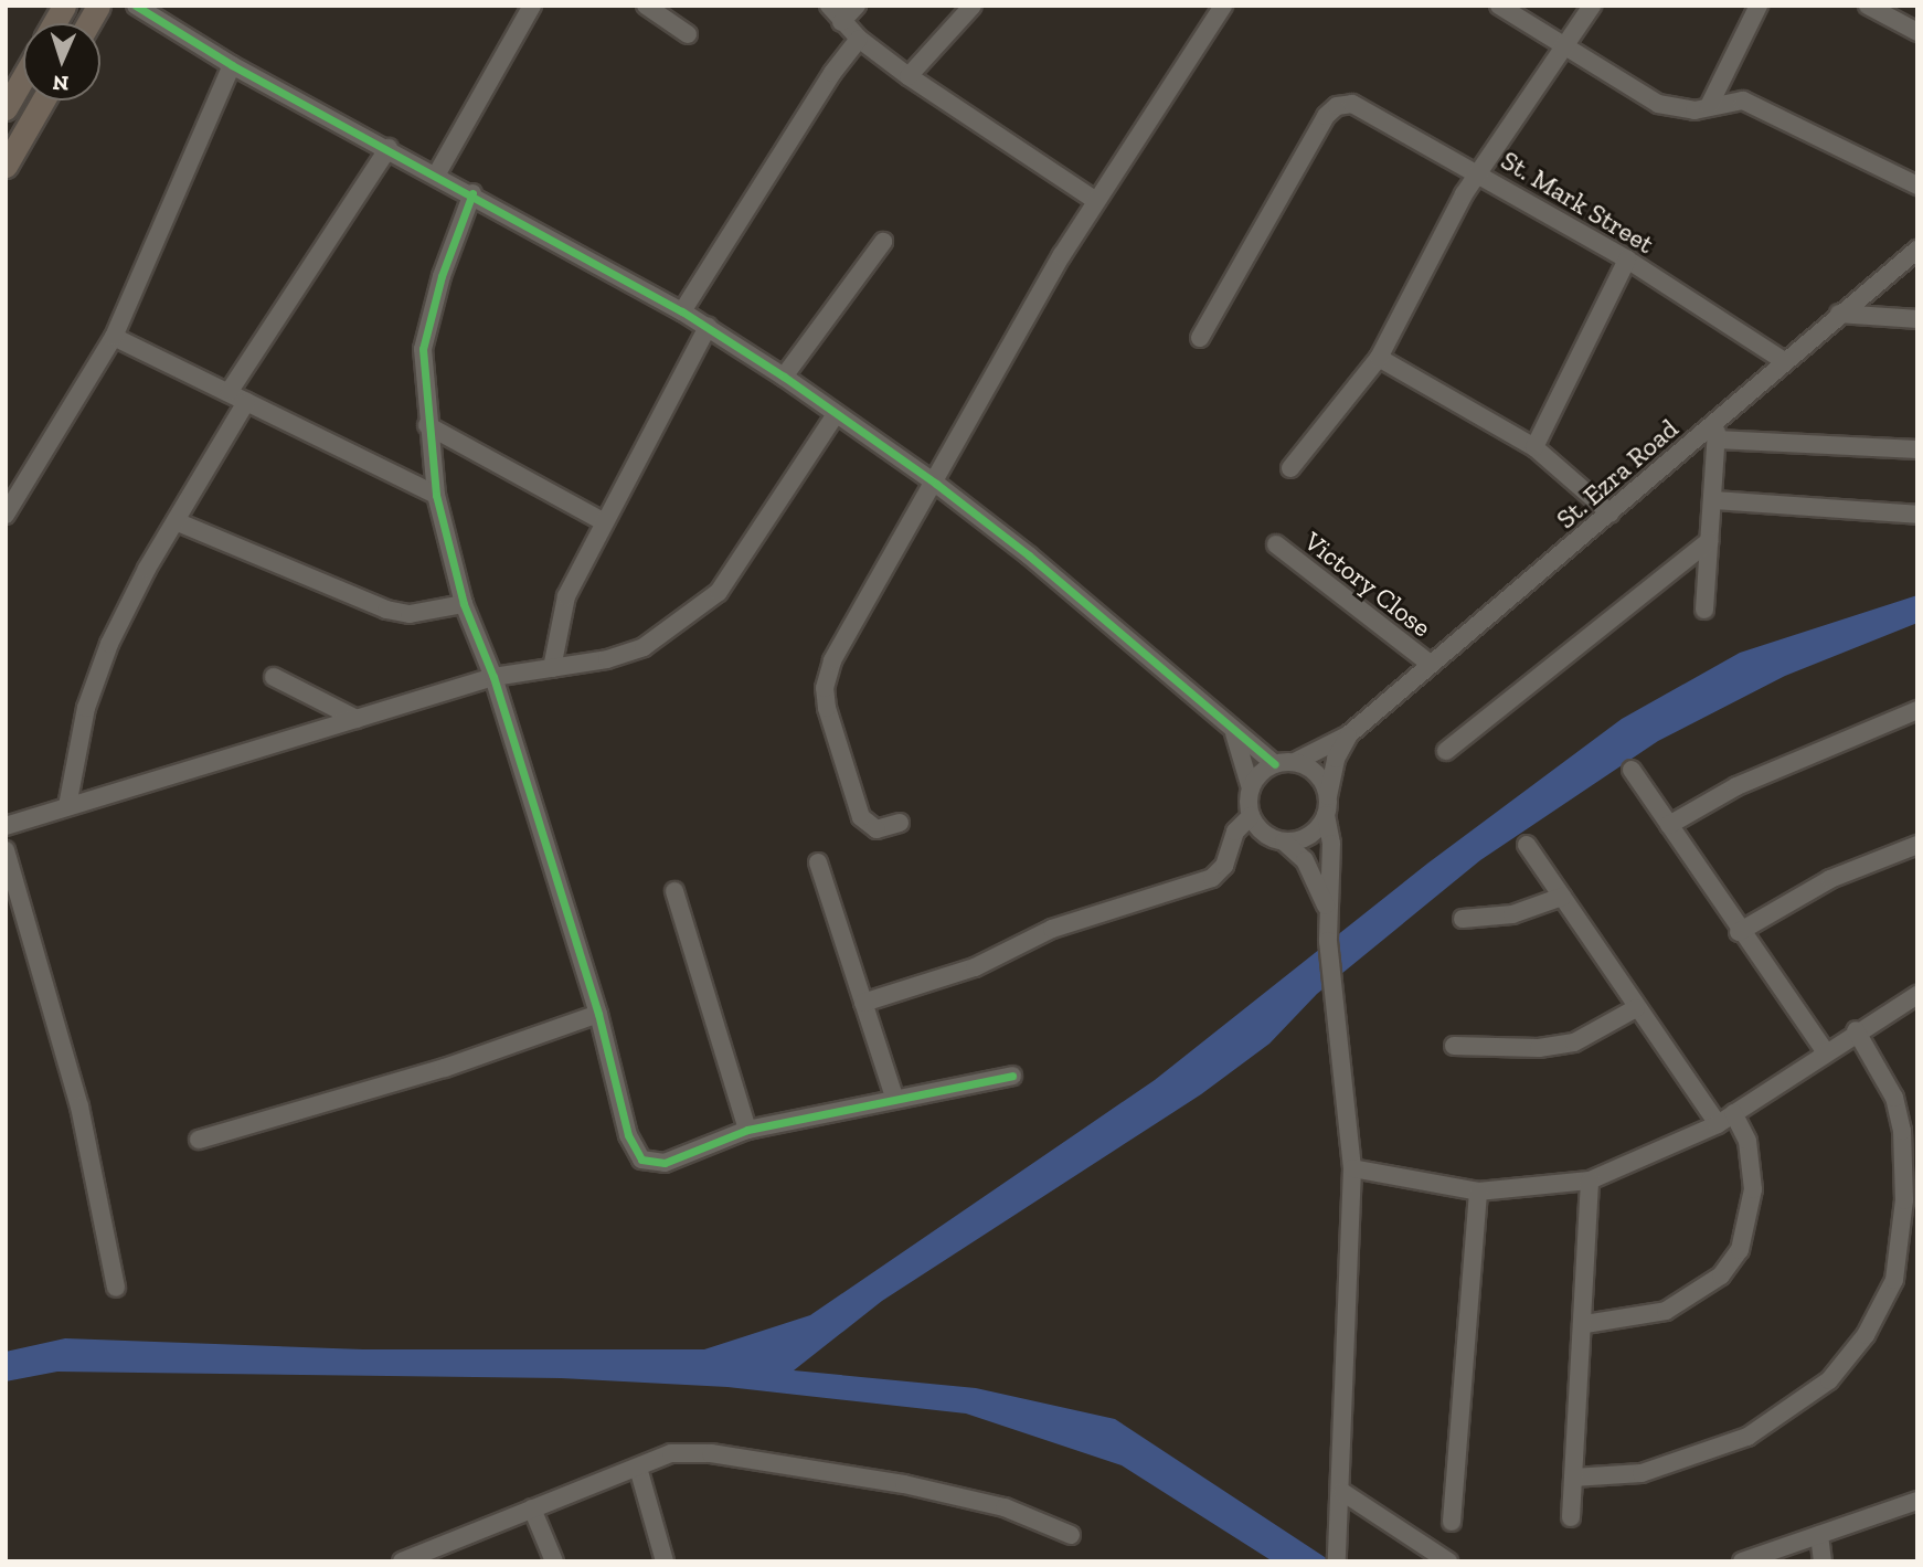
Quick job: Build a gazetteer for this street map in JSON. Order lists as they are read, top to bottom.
{
  "streets": {
    "street": ["St. Mark Street", "St. Ezra Road", "Victory Close"]
  },
  "crossings": [
    ["St. Mark Street", "St. Ezra Road"],
    ["St. Ezra Road", "Victory Close"]
  ],
  "north": "bottom"
}
